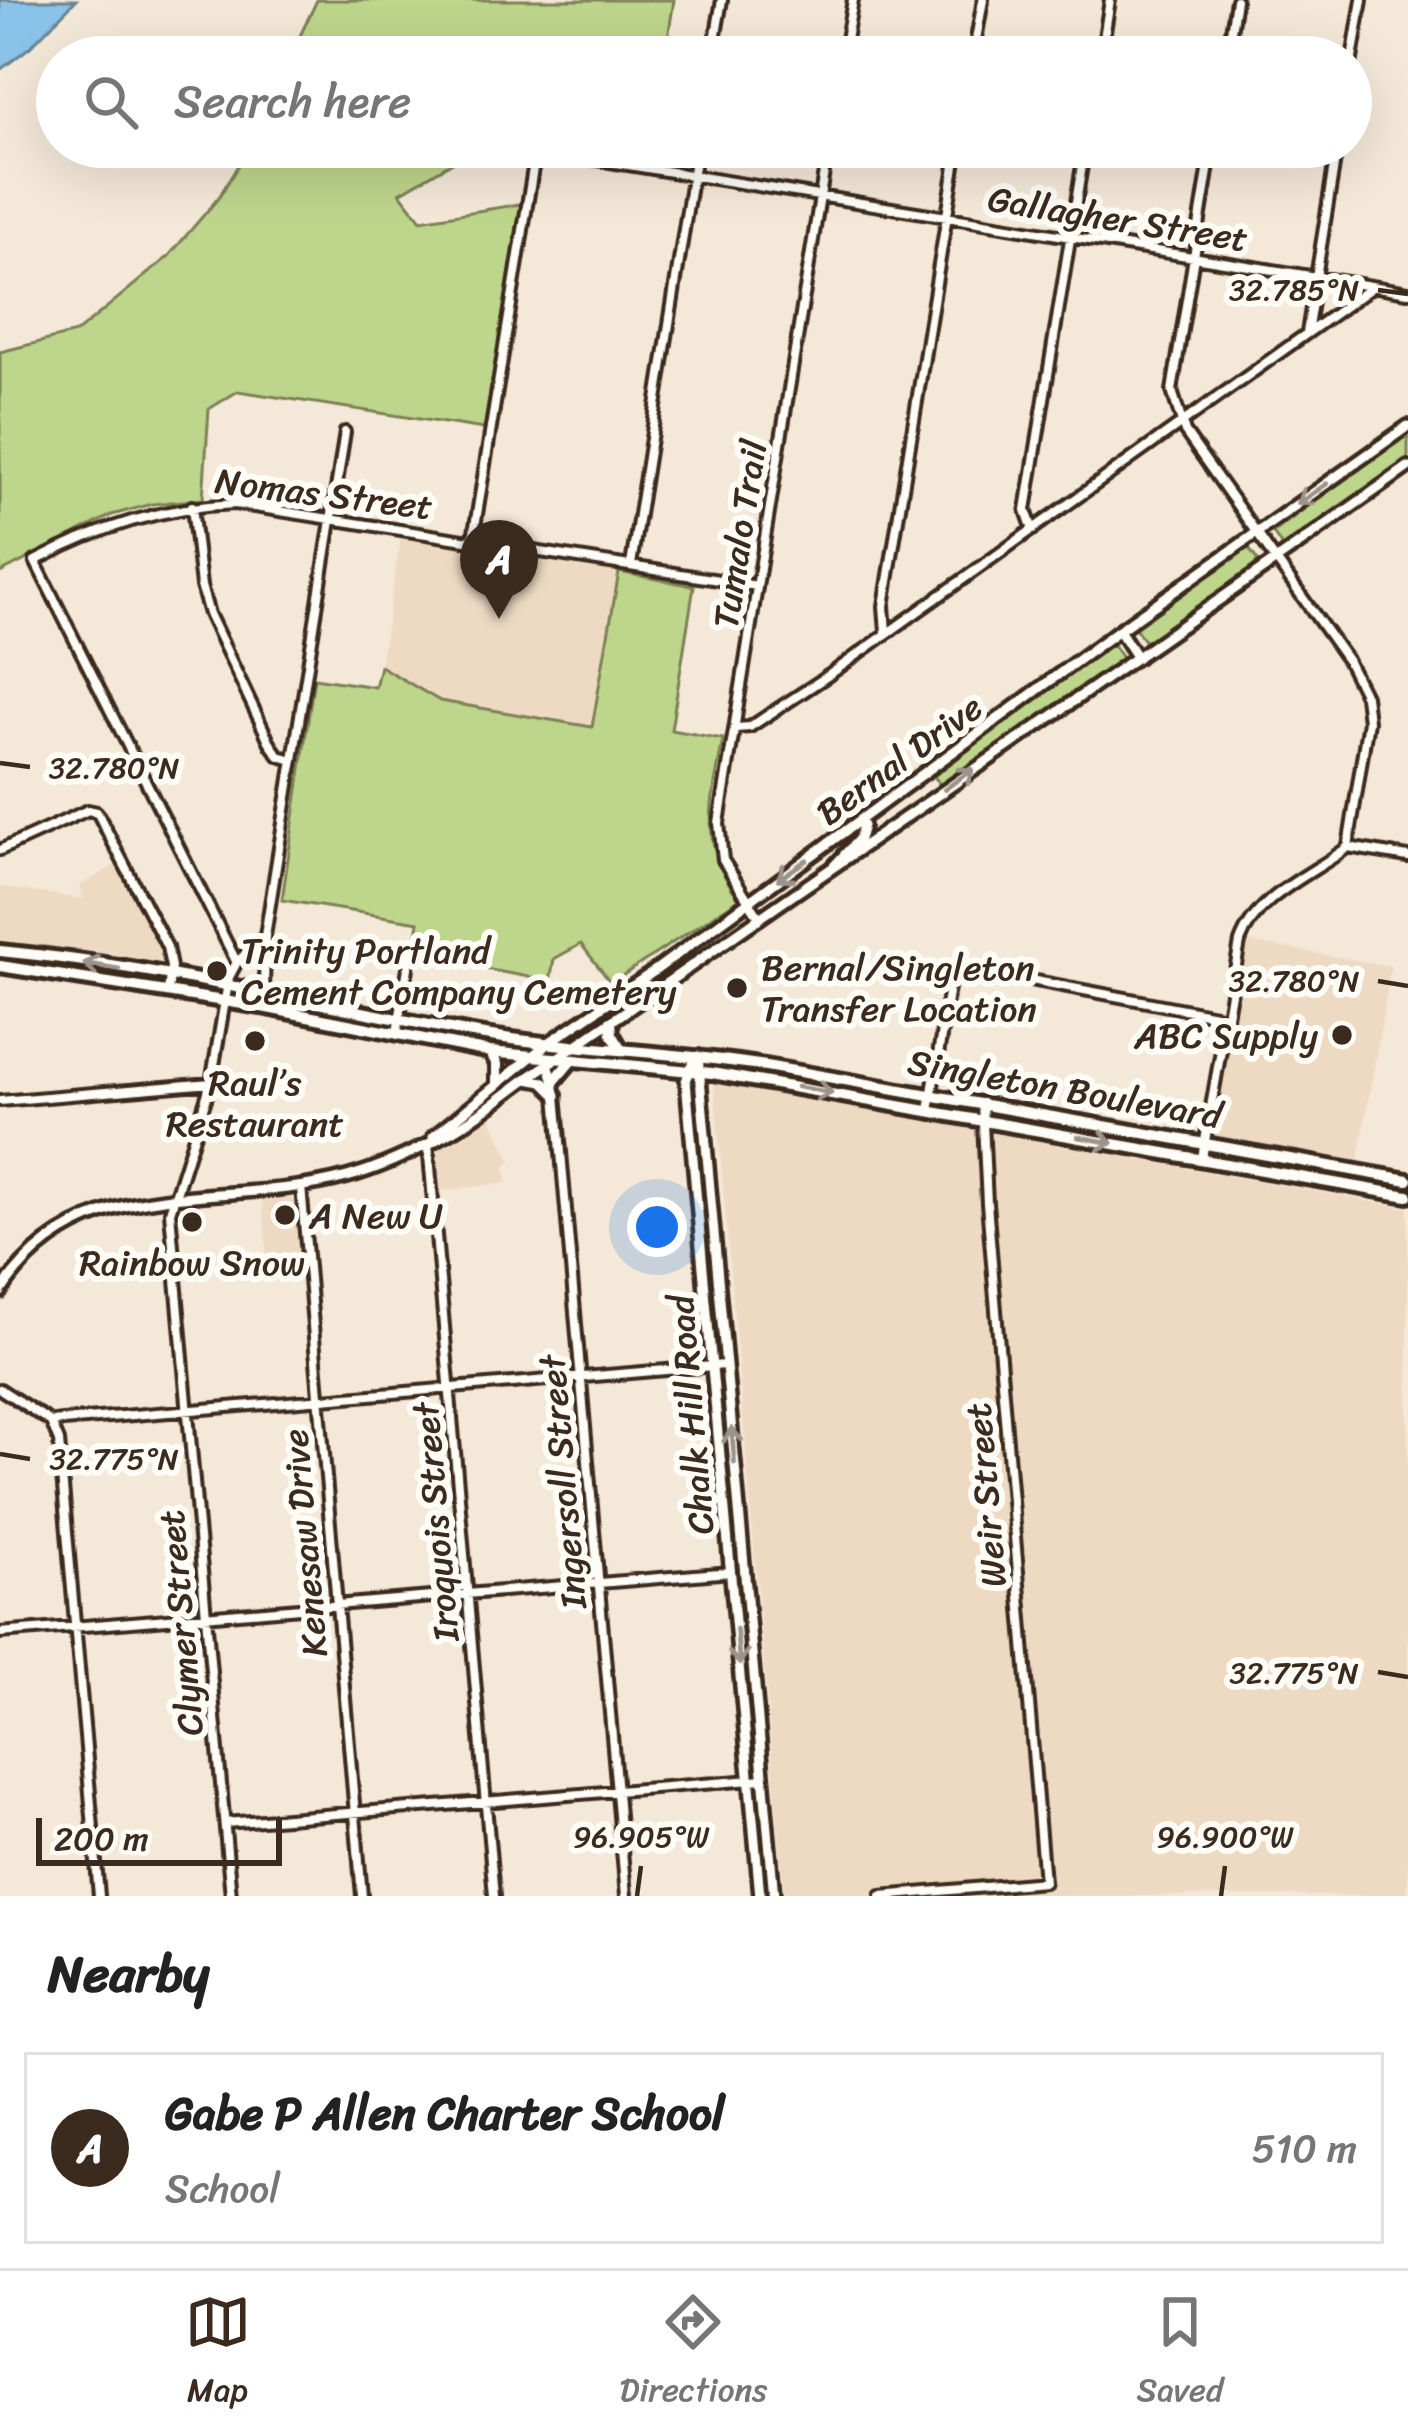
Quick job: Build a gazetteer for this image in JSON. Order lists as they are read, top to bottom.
{
  "streets": {
    "main road": ["Singleton Boulevard"],
    "street": [
      "Gallagher Street",
      "Nomas Street",
      "Tumalo Trail",
      "Bernal Drive",
      "Chalk Hill Road",
      "Ingersoll Street",
      "Weir Street",
      "Iroquois Street",
      "Kenesaw Drive",
      "Clymer Street"
    ]
  },
  "crossings": [
    ["Gallagher Street", "Tumalo Trail"],
    ["Nomas Street", "Tumalo Trail"],
    ["Nomas Street", "Clymer Street"],
    ["Tumalo Trail", "Bernal Drive"],
    ["Bernal Drive", "Singleton Boulevard"],
    ["Bernal Drive", "Ingersoll Street"],
    ["Bernal Drive", "Iroquois Street"],
    ["Bernal Drive", "Kenesaw Drive"],
    ["Bernal Drive", "Clymer Street"],
    ["Singleton Boulevard", "Chalk Hill Road"],
    ["Singleton Boulevard", "Ingersoll Street"],
    ["Singleton Boulevard", "Weir Street"],
    ["Singleton Boulevard", "Clymer Street"]
  ],
  "places": [
    "Trinity Portland Cement Company Cemetery",
    "Bernal/Singleton Transfer Location",
    "ABC Supply",
    "Raul’s Restaurant",
    "A New U",
    "Rainbow Snow"
  ],
  "scale_bar": "200 m",
  "page": {
    "search": "Search here",
    "pins": "A",
    "scale": "200 m",
    "heading": "Nearby",
    "list": [
      {
        "mark": "A",
        "name": "Gabe P Allen Charter School",
        "note": "School",
        "value": "510 m"
      }
    ],
    "nav": ["Map", "Directions", "Saved"]
  },
  "coordinates": [
    "32.785°N",
    "32.780°N",
    "32.775°N",
    "96.905°W",
    "96.900°W"
  ]
}
